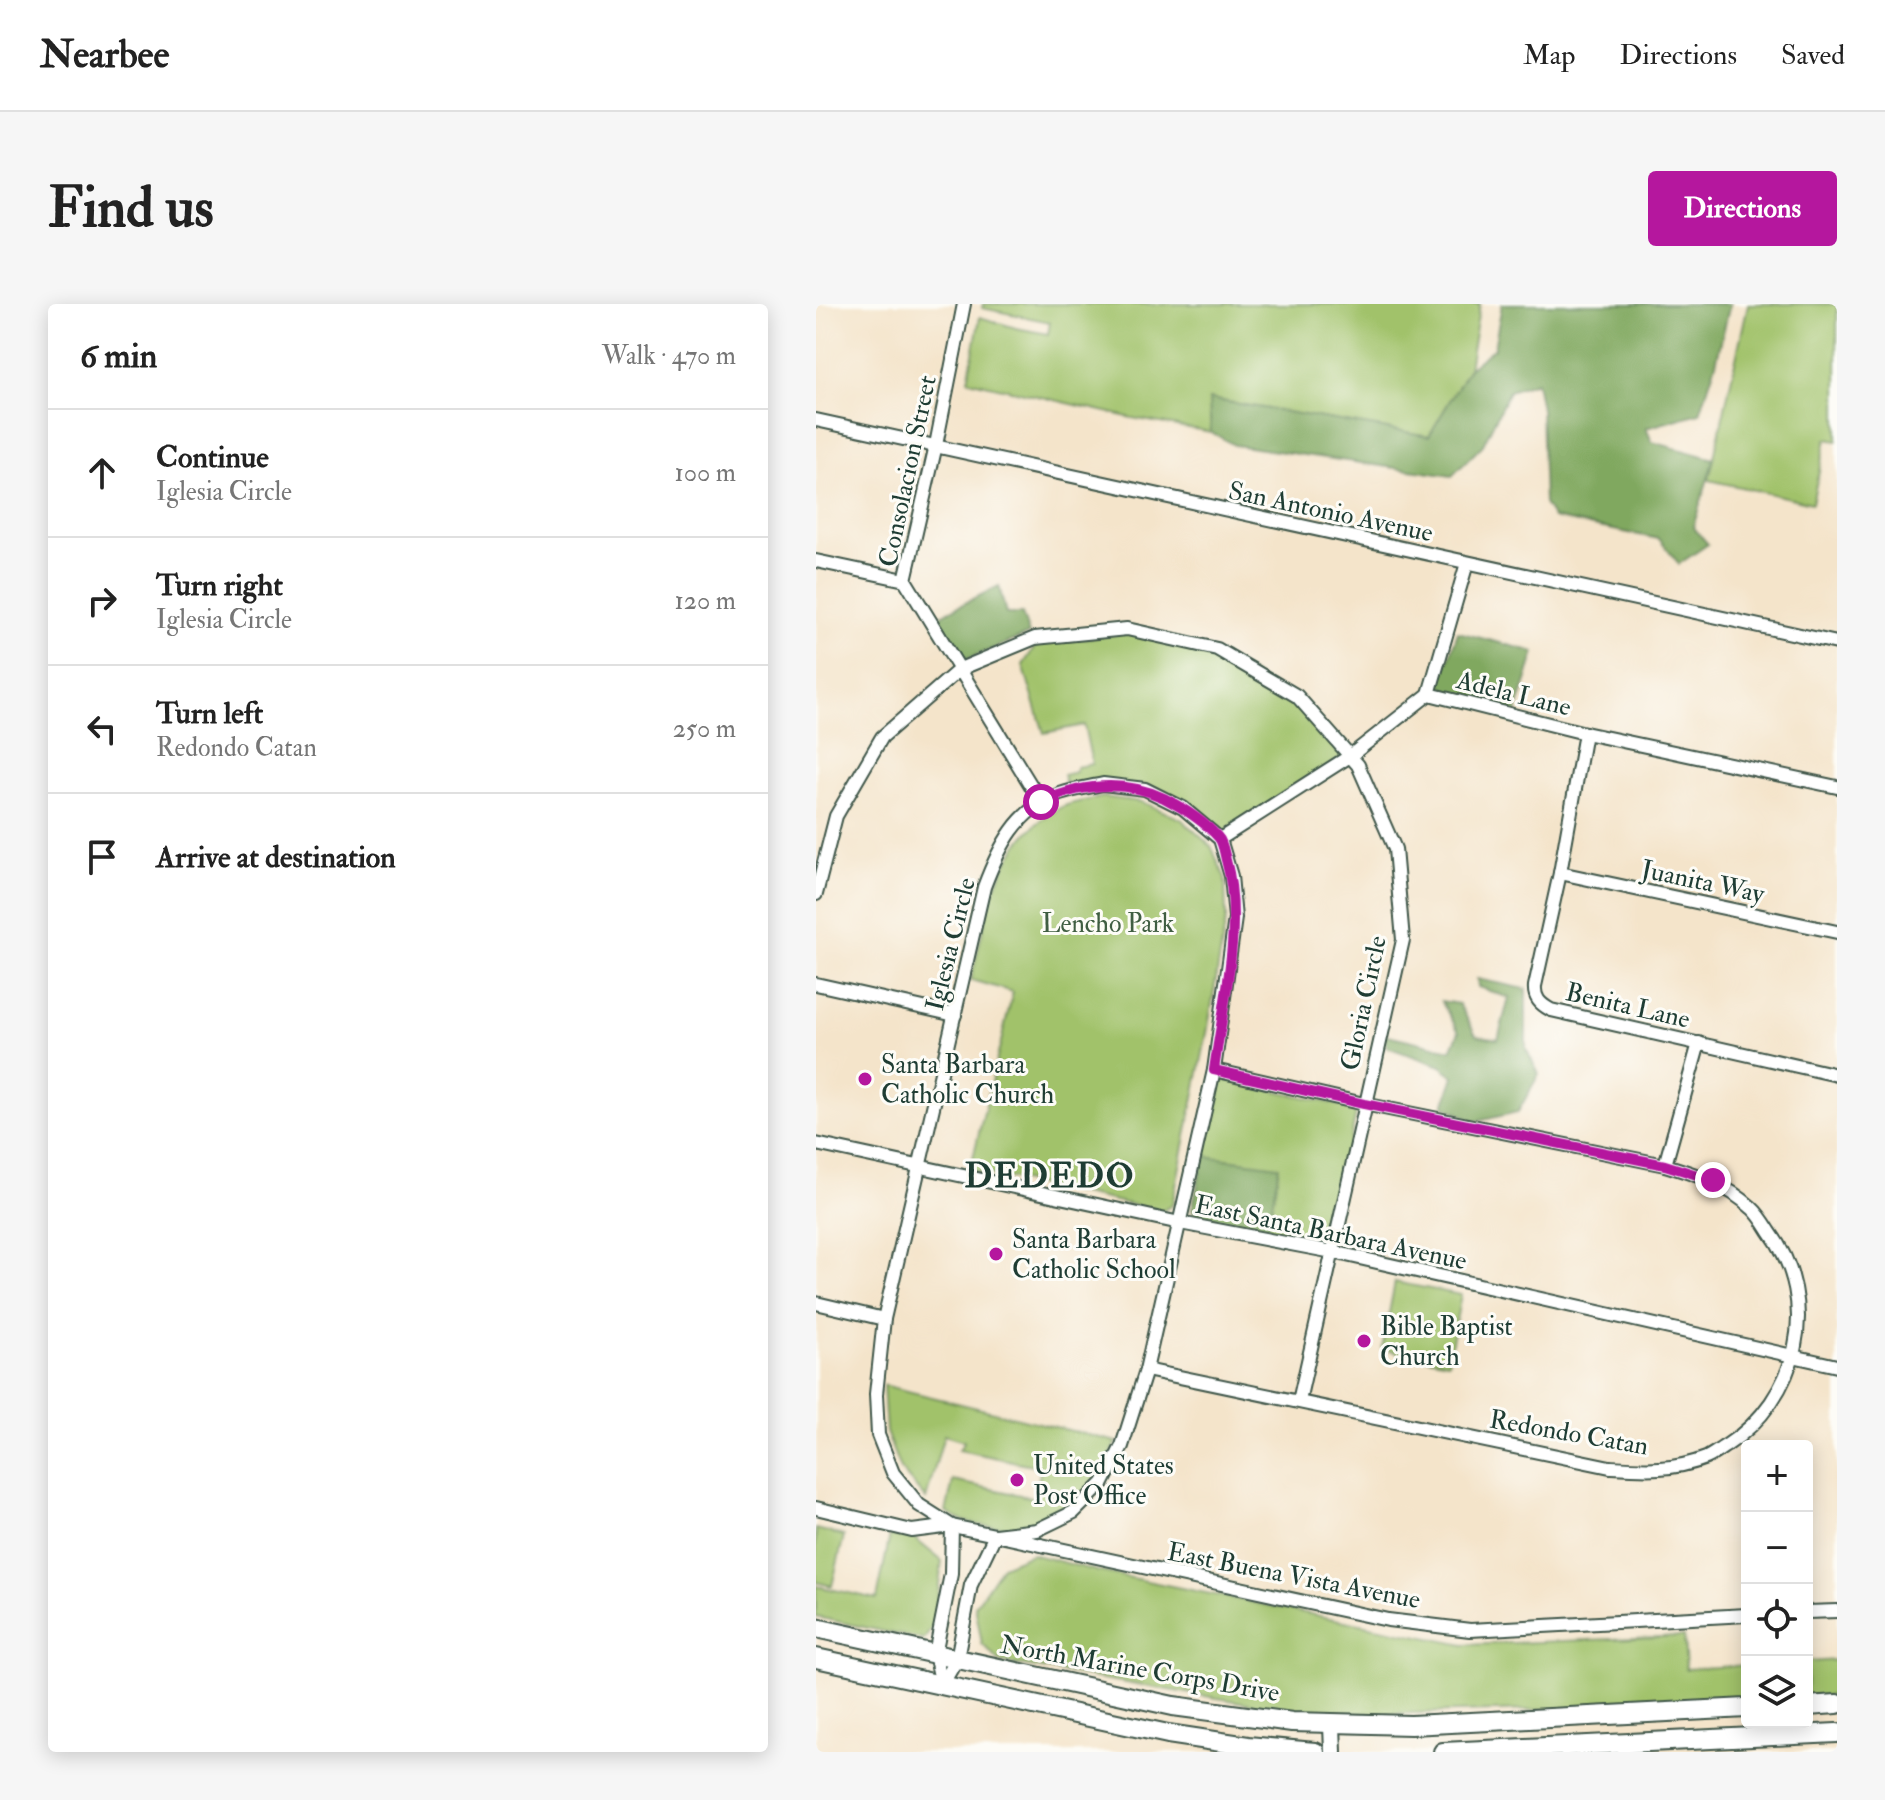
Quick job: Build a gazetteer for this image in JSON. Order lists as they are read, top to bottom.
{
  "streets": {
    "main road": ["North Marine Corps Drive"],
    "street": [
      "Consolacion Street",
      "San Antonio Avenue",
      "Adela Lane",
      "Juanita Way",
      "Iglesia Circle",
      "Gloria Circle",
      "Benita Lane",
      "East Santa Barbara Avenue",
      "Redondo Catan",
      "East Buena Vista Avenue"
    ]
  },
  "crossings": [
    ["Consolacion Street", "San Antonio Avenue"],
    ["Consolacion Street", "Iglesia Circle"],
    ["Consolacion Street", "Gloria Circle"],
    ["Adela Lane", "Iglesia Circle"],
    ["Adela Lane", "Gloria Circle"],
    ["Adela Lane", "Benita Lane"],
    ["Juanita Way", "Benita Lane"],
    ["Iglesia Circle", "East Santa Barbara Avenue"],
    ["Iglesia Circle", "Redondo Catan"],
    ["Iglesia Circle", "East Buena Vista Avenue"],
    ["Gloria Circle", "East Santa Barbara Avenue"],
    ["Gloria Circle", "Redondo Catan"],
    ["East Santa Barbara Avenue", "Redondo Catan"]
  ],
  "districts": ["DEDEDO"],
  "parks": ["Lencho Park"],
  "places": [
    "Santa Barbara Catholic Church",
    "Santa Barbara Catholic School",
    "Bible Baptist Church",
    "United States Post Office"
  ],
  "page": {
    "header": "Nearbee",
    "nav": ["Map", "Directions", "Saved"],
    "buttons": "Directions",
    "title": "Find us",
    "heading": ["6 min", "Walk · 470 m"],
    "list": [
      ["Continue", "Iglesia Circle", "100 m"],
      ["Turn right", "Iglesia Circle", "120 m"],
      ["Turn left", "Redondo Catan", "250 m"],
      "Arrive at destination"
    ],
    "map_buttons": ["+", "−"]
  }
}
